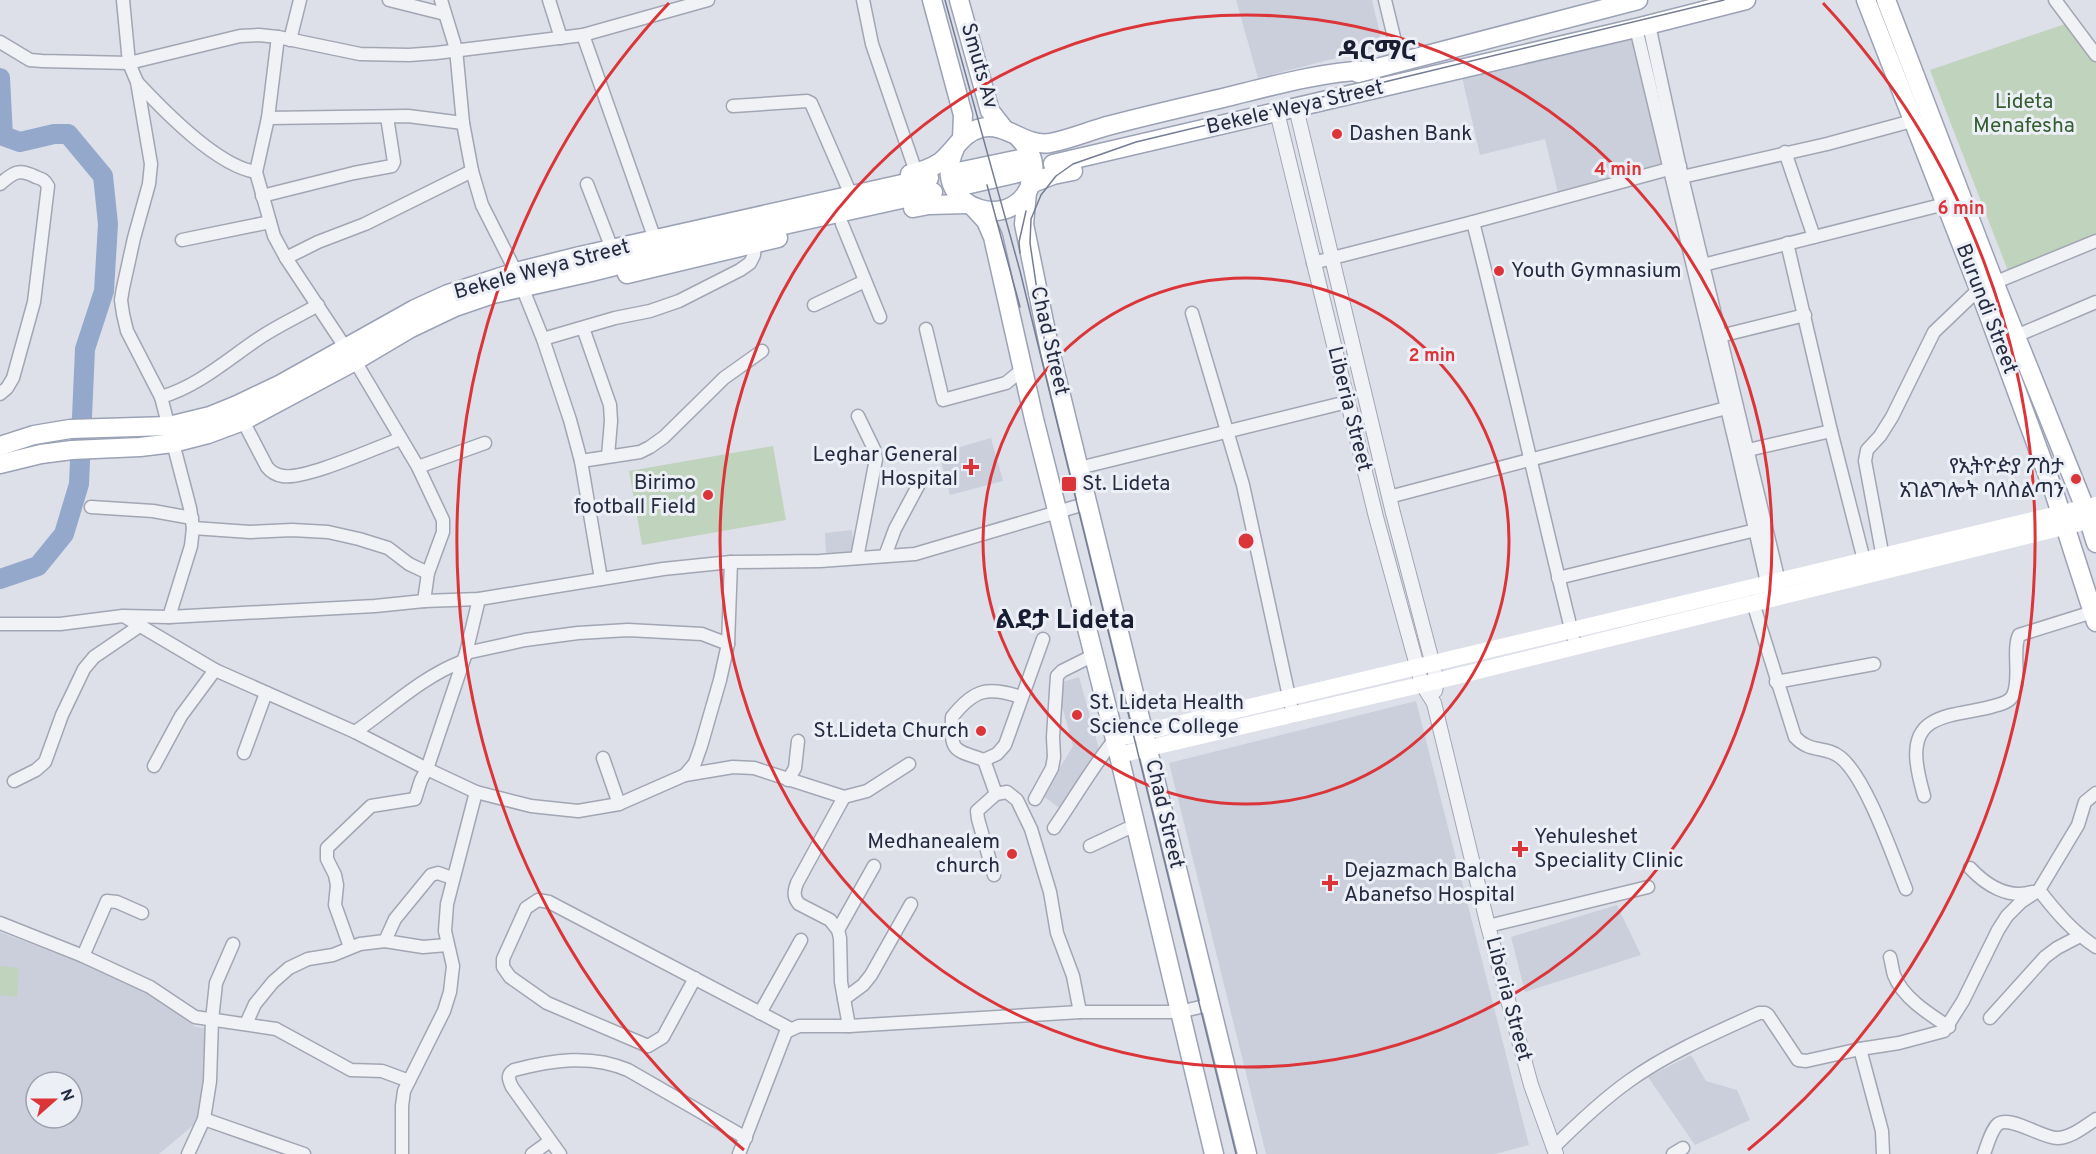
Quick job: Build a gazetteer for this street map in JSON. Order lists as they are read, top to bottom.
{
  "streets": {
    "main road": [
      "Smuts Av",
      "Bekele Weya Street",
      "Burundi Street",
      "Chad Street"
    ],
    "street": ["Liberia Street"]
  },
  "crossings": [
    ["Smuts Av", "Chad Street"],
    ["Bekele Weya Street", "Liberia Street"]
  ],
  "districts": ["ዳርማር", "ልደታ Lideta"],
  "parks": ["Lideta Menafesha"],
  "places": {
    "other": [
      "Dashen Bank",
      "Youth Gymnasium",
      "የኢትዮዽያ ፖስታ አገልግሎት ባለስልጣን",
      "Birimo football Field",
      "St. Lideta Health Science College",
      "St.Lideta Church",
      "Medhanealem church"
    ],
    "health": ["Leghar General Hospital", "Yehuleshet Speciality Clinic", "Dejazmach Balcha Abanefso Hospital"],
    "transit": ["St. Lideta"]
  },
  "north": "right",
  "rings": ["4 min", "6 min", "2 min"]
}
